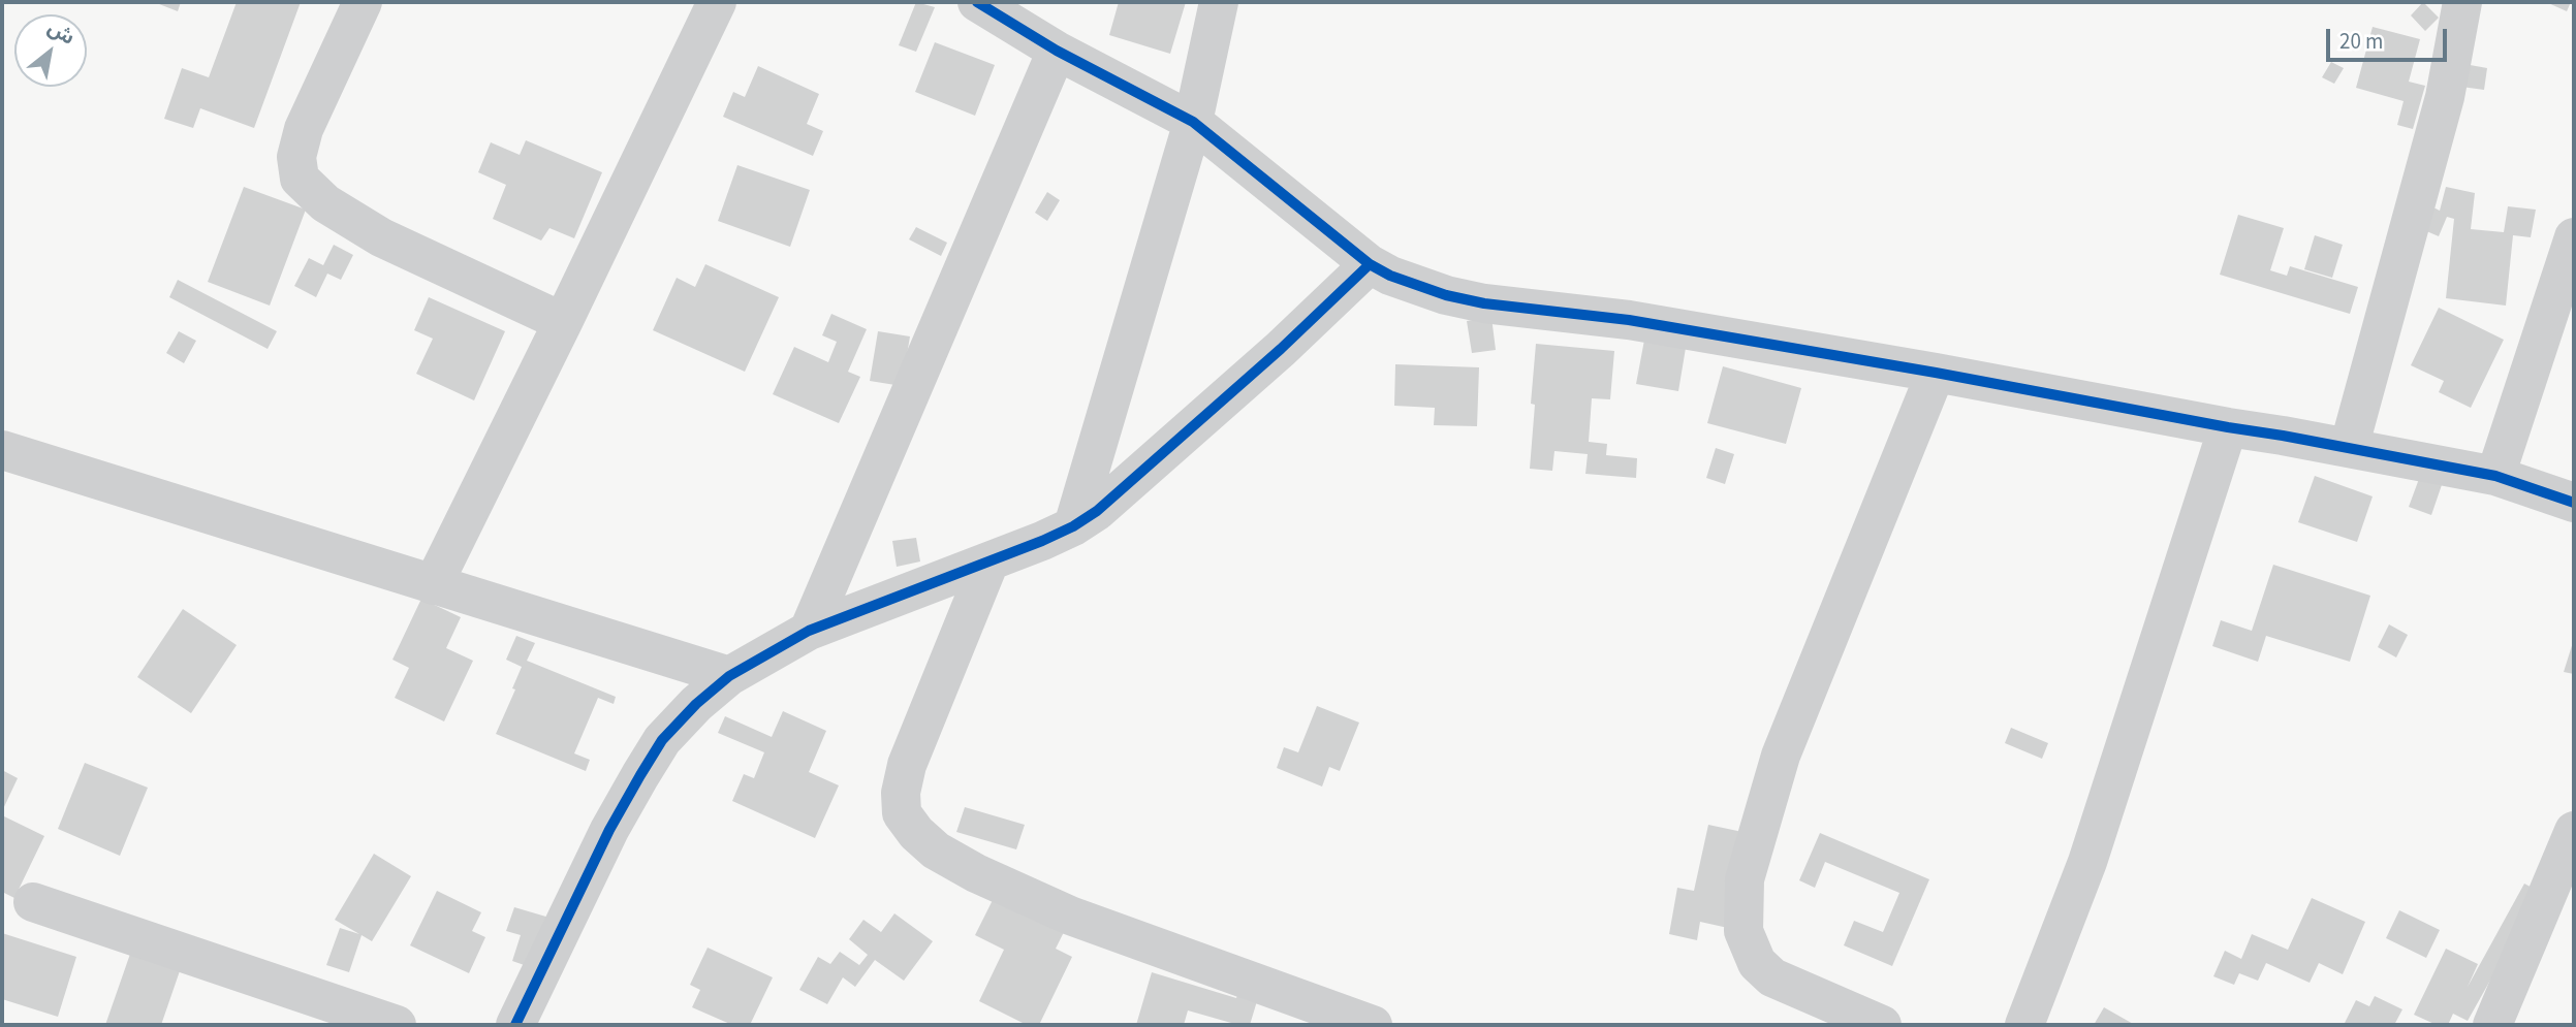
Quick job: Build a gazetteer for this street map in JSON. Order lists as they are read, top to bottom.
{
  "scale_bar": "20 m",
  "north": "top right"
}
